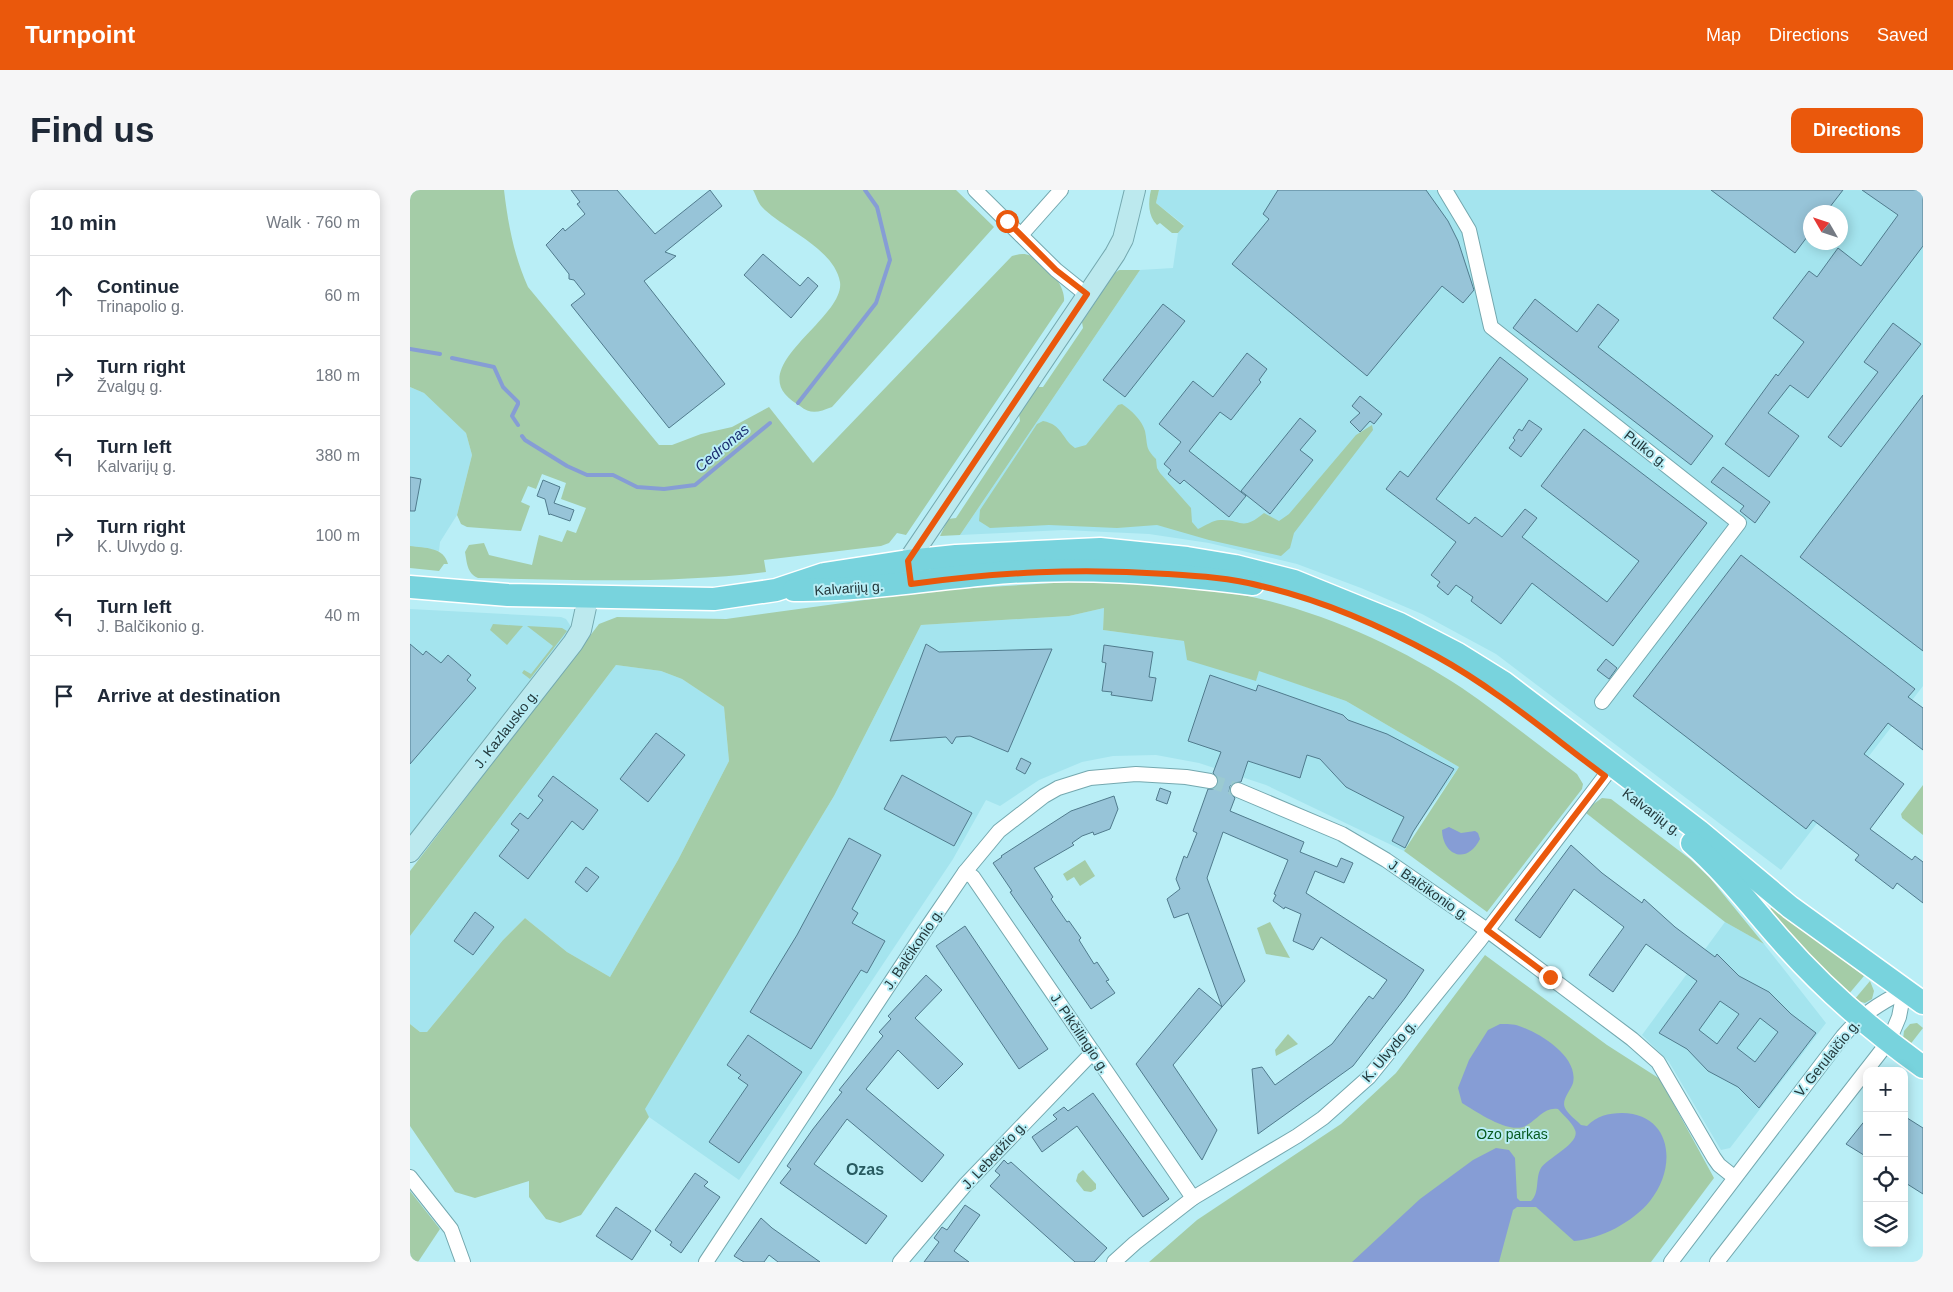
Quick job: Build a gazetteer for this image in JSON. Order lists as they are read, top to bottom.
{
  "streets": {
    "main road": ["Kalvarijų g.", "J. Kazlausko g."],
    "street": [
      "Pulko g.",
      "J. Balčikonio g.",
      "J. Pikčilingio g.",
      "K. Ulvydo g.",
      "V. Gerulaičio g.",
      "J. Lebedžio g."
    ]
  },
  "crossings": [
    ["Kalvarijų g.", "J. Kazlausko g."],
    ["Kalvarijų g.", "K. Ulvydo g."],
    ["Kalvarijų g.", "V. Gerulaičio g."],
    ["J. Balčikonio g.", "J. Pikčilingio g."],
    ["J. Balčikonio g.", "K. Ulvydo g."],
    ["J. Balčikonio g.", "V. Gerulaičio g."],
    ["J. Pikčilingio g.", "K. Ulvydo g."],
    ["J. Pikčilingio g.", "J. Lebedžio g."]
  ],
  "districts": ["Ozas"],
  "water": ["Cedronas"],
  "parks": ["Ozo parkas"],
  "north": "top left",
  "page": {
    "header": "Turnpoint",
    "nav": ["Map", "Directions", "Saved"],
    "buttons": "Directions",
    "title": "Find us",
    "heading": ["10 min", "Walk · 760 m"],
    "list": [
      ["Continue", "Trinapolio g.", "60 m"],
      ["Turn right", "Žvalgų g.", "180 m"],
      ["Turn left", "Kalvarijų g.", "380 m"],
      ["Turn right", "K. Ulvydo g.", "100 m"],
      ["Turn left", "J. Balčikonio g.", "40 m"],
      "Arrive at destination"
    ],
    "map_buttons": ["+", "−"]
  }
}
